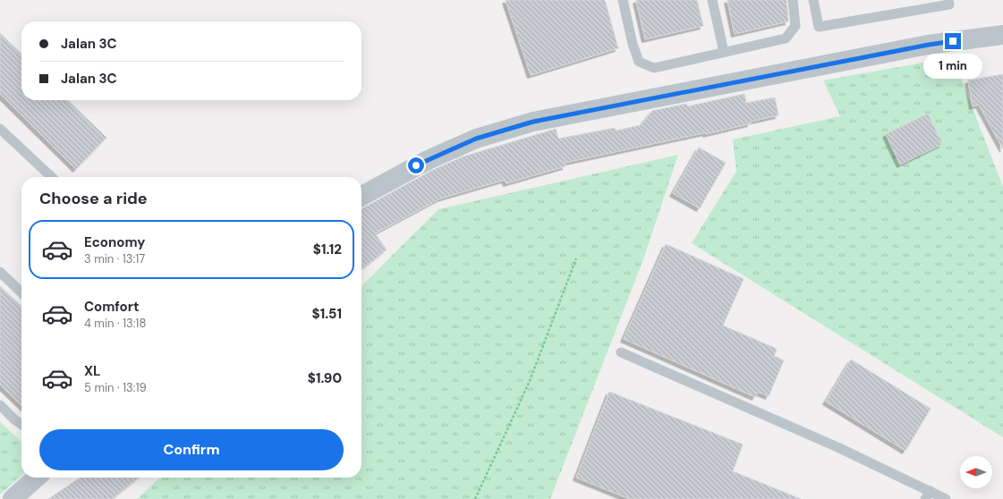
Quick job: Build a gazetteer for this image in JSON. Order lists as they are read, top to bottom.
{
  "north": "left",
  "page": {
    "banner": ["Jalan 3C", "Jalan 3C"],
    "bubble": "1 min",
    "heading": "Choose a ride",
    "list": [
      {
        "name": "Economy",
        "note": "3 min · 13:17",
        "value": "$1.12"
      },
      {
        "name": "Comfort",
        "note": "4 min · 13:18",
        "value": "$1.51"
      },
      {
        "name": "XL",
        "note": "5 min · 13:19",
        "value": "$1.90"
      }
    ],
    "buttons": "Confirm"
  }
}
